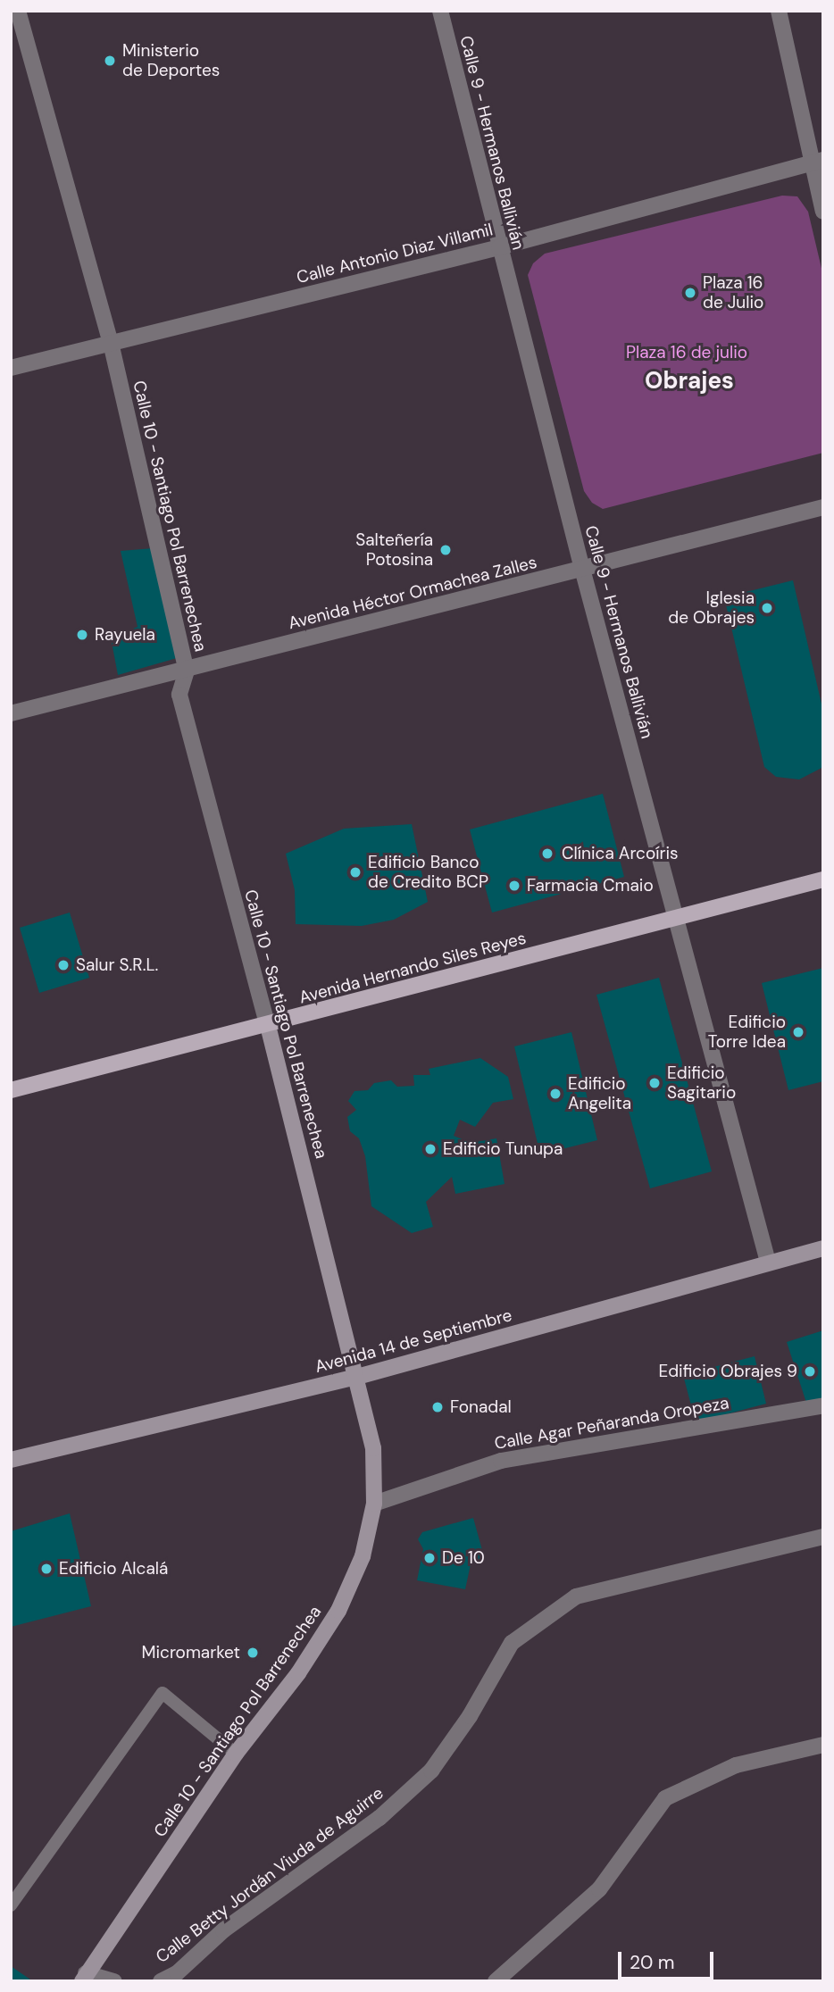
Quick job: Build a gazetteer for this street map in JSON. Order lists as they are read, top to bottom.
{
  "streets": {
    "main road": ["Calle 10 - Santiago Pol Barrenechea", "Avenida Hernando Siles Reyes", "Avenida 14 de Septiembre"],
    "street": [
      "Calle 9 - Hermanos Ballivián",
      "Calle Antonio Diaz Villamil",
      "Avenida Héctor Ormachea Zalles",
      "Calle Agar Peñaranda Oropeza",
      "Calle Betty Jordán Viuda de Aguirre"
    ]
  },
  "crossings": [
    ["Calle 9 - Hermanos Ballivián", "Calle Antonio Diaz Villamil"],
    ["Calle 9 - Hermanos Ballivián", "Avenida Héctor Ormachea Zalles"],
    ["Calle 9 - Hermanos Ballivián", "Avenida Hernando Siles Reyes"],
    ["Calle 9 - Hermanos Ballivián", "Avenida 14 de Septiembre"],
    ["Calle Antonio Diaz Villamil", "Calle 10 - Santiago Pol Barrenechea"],
    ["Calle 10 - Santiago Pol Barrenechea", "Avenida Héctor Ormachea Zalles"],
    ["Calle 10 - Santiago Pol Barrenechea", "Avenida Hernando Siles Reyes"],
    ["Calle 10 - Santiago Pol Barrenechea", "Avenida 14 de Septiembre"],
    ["Calle 10 - Santiago Pol Barrenechea", "Calle Agar Peñaranda Oropeza"]
  ],
  "districts": ["Obrajes"],
  "parks": ["Plaza 16 de julio"],
  "places": [
    "Ministerio de Deportes",
    "Plaza 16 de Julio",
    "Salteñería Potosina",
    "Iglesia de Obrajes",
    "Rayuela",
    "Clínica Arcoíris",
    "Edificio Banco de Credito BCP",
    "Farmacia Cmaio",
    "Salur S.R.L.",
    "Edificio Torre Idea",
    "Edificio Sagitario",
    "Edificio Angelita",
    "Edificio Tunupa",
    "Edificio Obrajes 9",
    "Fonadal",
    "De 10",
    "Edificio Alcalá",
    "Micromarket"
  ],
  "scale_bar": "20 m"
}
